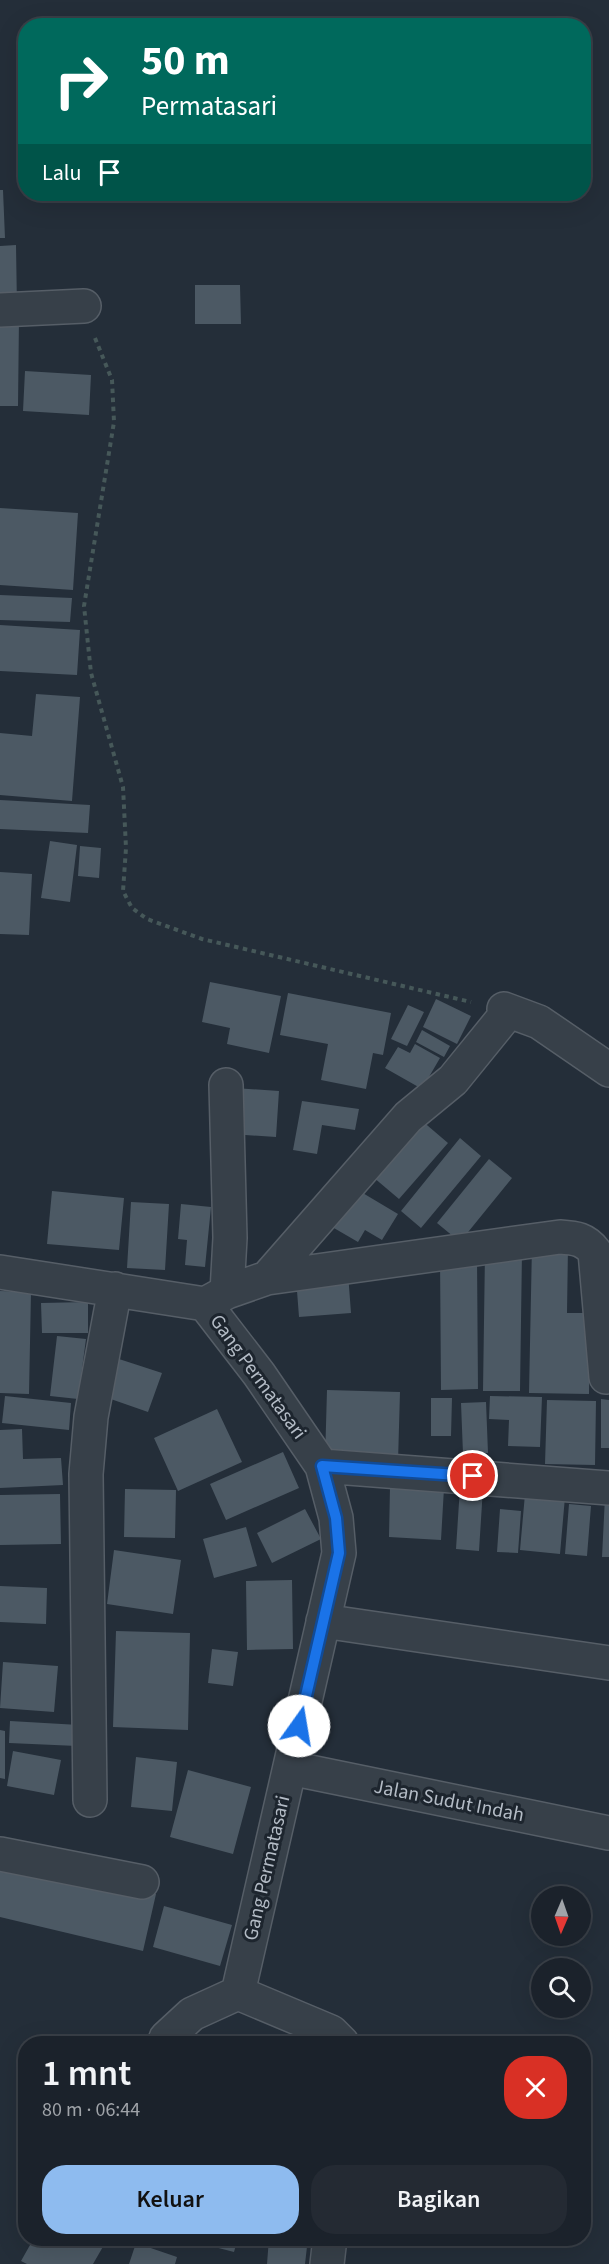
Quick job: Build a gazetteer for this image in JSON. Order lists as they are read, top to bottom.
{
  "streets": {
    "street": ["Gang Permatasari", "Jalan Sudut Indah"]
  },
  "crossings": [
    ["Gang Permatasari", "Jalan Sudut Indah"]
  ],
  "north": "bottom",
  "page": {
    "turn": ["50 m", "Permatasari"],
    "then": "Lalu",
    "heading": ["1 mnt", "80 m · 06:44"],
    "buttons": ["Keluar", "Bagikan"]
  }
}
